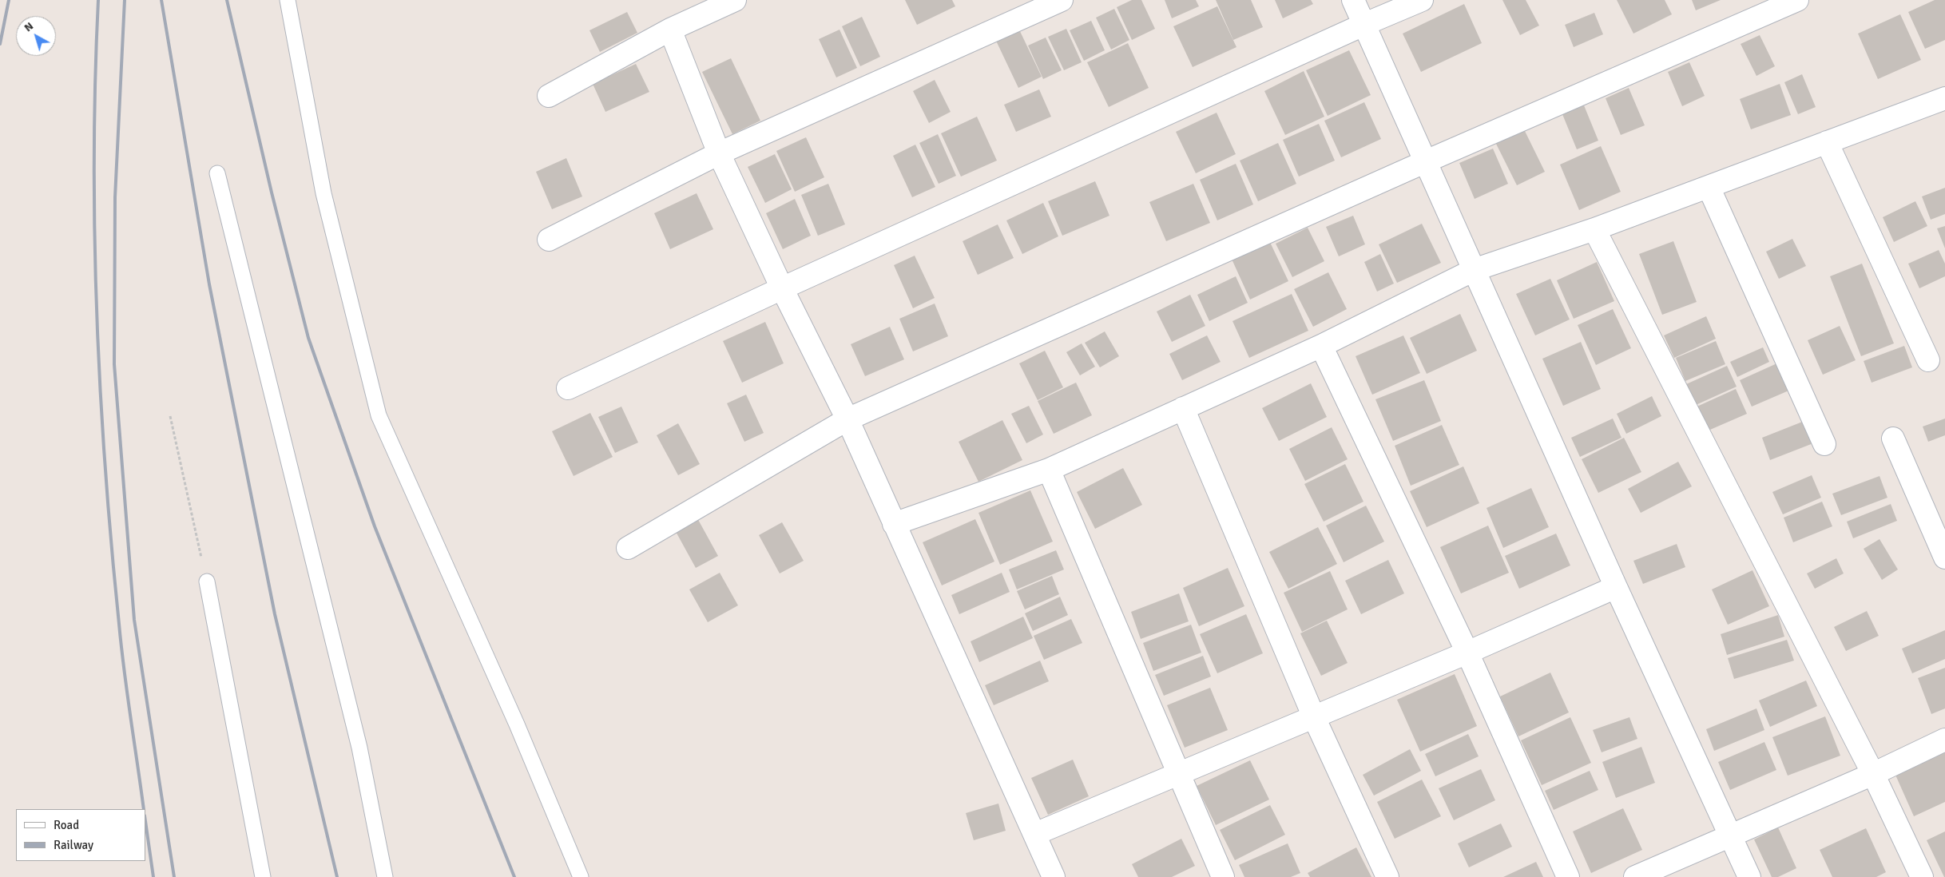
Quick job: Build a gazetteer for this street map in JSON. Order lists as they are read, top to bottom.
{
  "legend": ["Road", "Railway"],
  "north": "top left"
}
